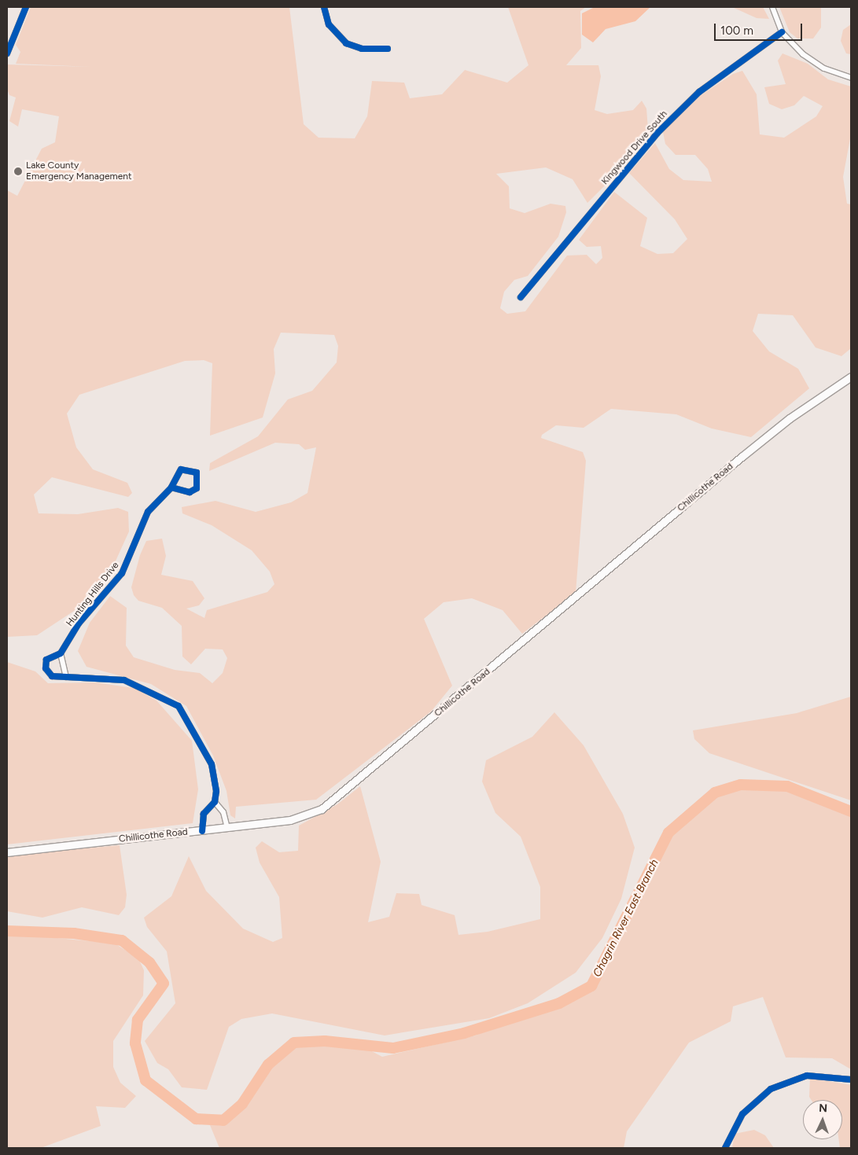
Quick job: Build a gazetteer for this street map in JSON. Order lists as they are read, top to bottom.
{
  "streets": {
    "main road": ["Chillicothe Road"],
    "street": ["Kingwood Drive South", "Hunting Hills Drive"]
  },
  "water": ["Chagrin River East Branch"],
  "places": ["Lake County Emergency Management"],
  "scale_bar": "100 m",
  "north": "top"
}
